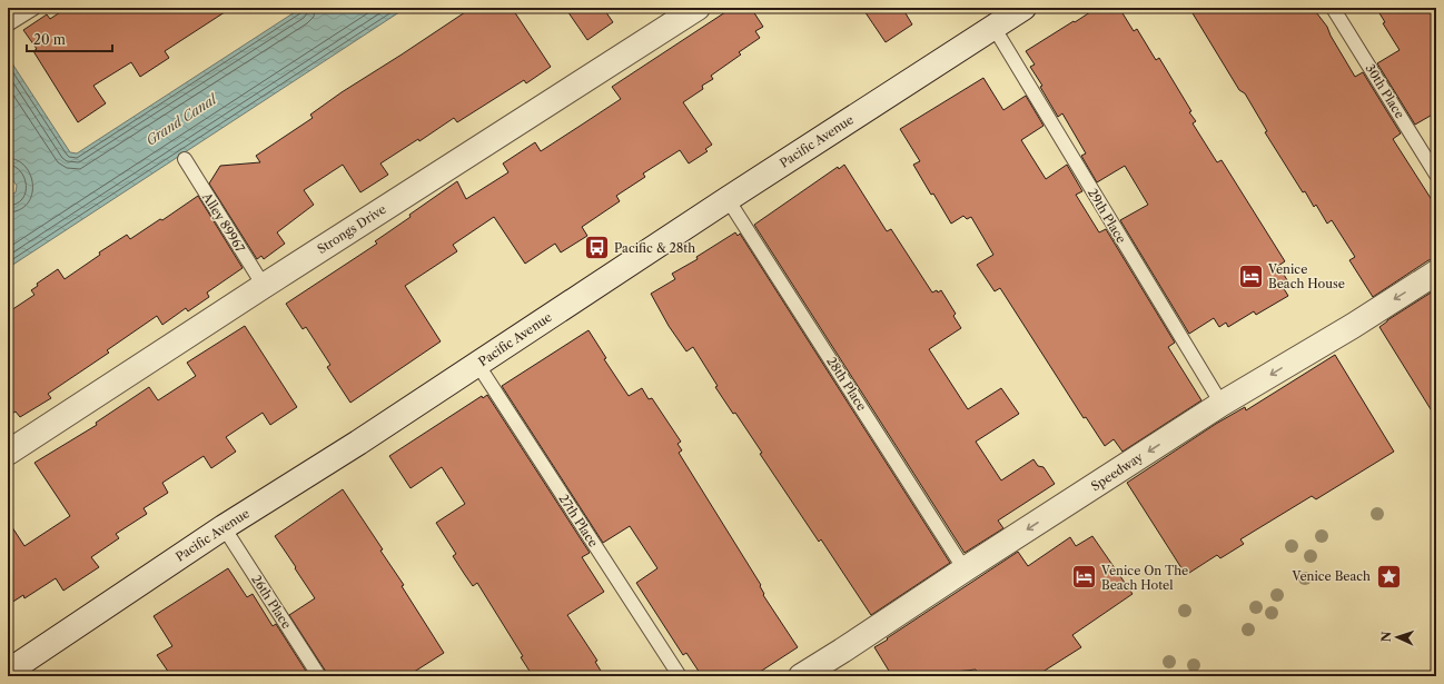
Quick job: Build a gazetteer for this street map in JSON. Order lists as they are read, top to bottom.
{
  "streets": {
    "street": ["Pacific Avenue", "Strongs Drive", "Speedway"],
    "lane": [
      "30th Place",
      "29th Place",
      "Alley 89967",
      "28th Place",
      "27th Place",
      "26th Place"
    ]
  },
  "crossings": [
    ["Pacific Avenue", "29th Place"],
    ["Pacific Avenue", "28th Place"],
    ["Pacific Avenue", "27th Place"],
    ["Pacific Avenue", "26th Place"],
    ["29th Place", "Speedway"],
    ["Alley 89967", "Strongs Drive"],
    ["28th Place", "Speedway"]
  ],
  "one_way": ["Speedway"],
  "water": ["Grand Canal"],
  "places": {
    "bus stop": ["Pacific & 28th"],
    "hotel": ["Venice Beach House", "Venice On The Beach Hotel"],
    "place": ["Venice Beach"]
  },
  "scale_bar": "20 m",
  "north": "left"
}
